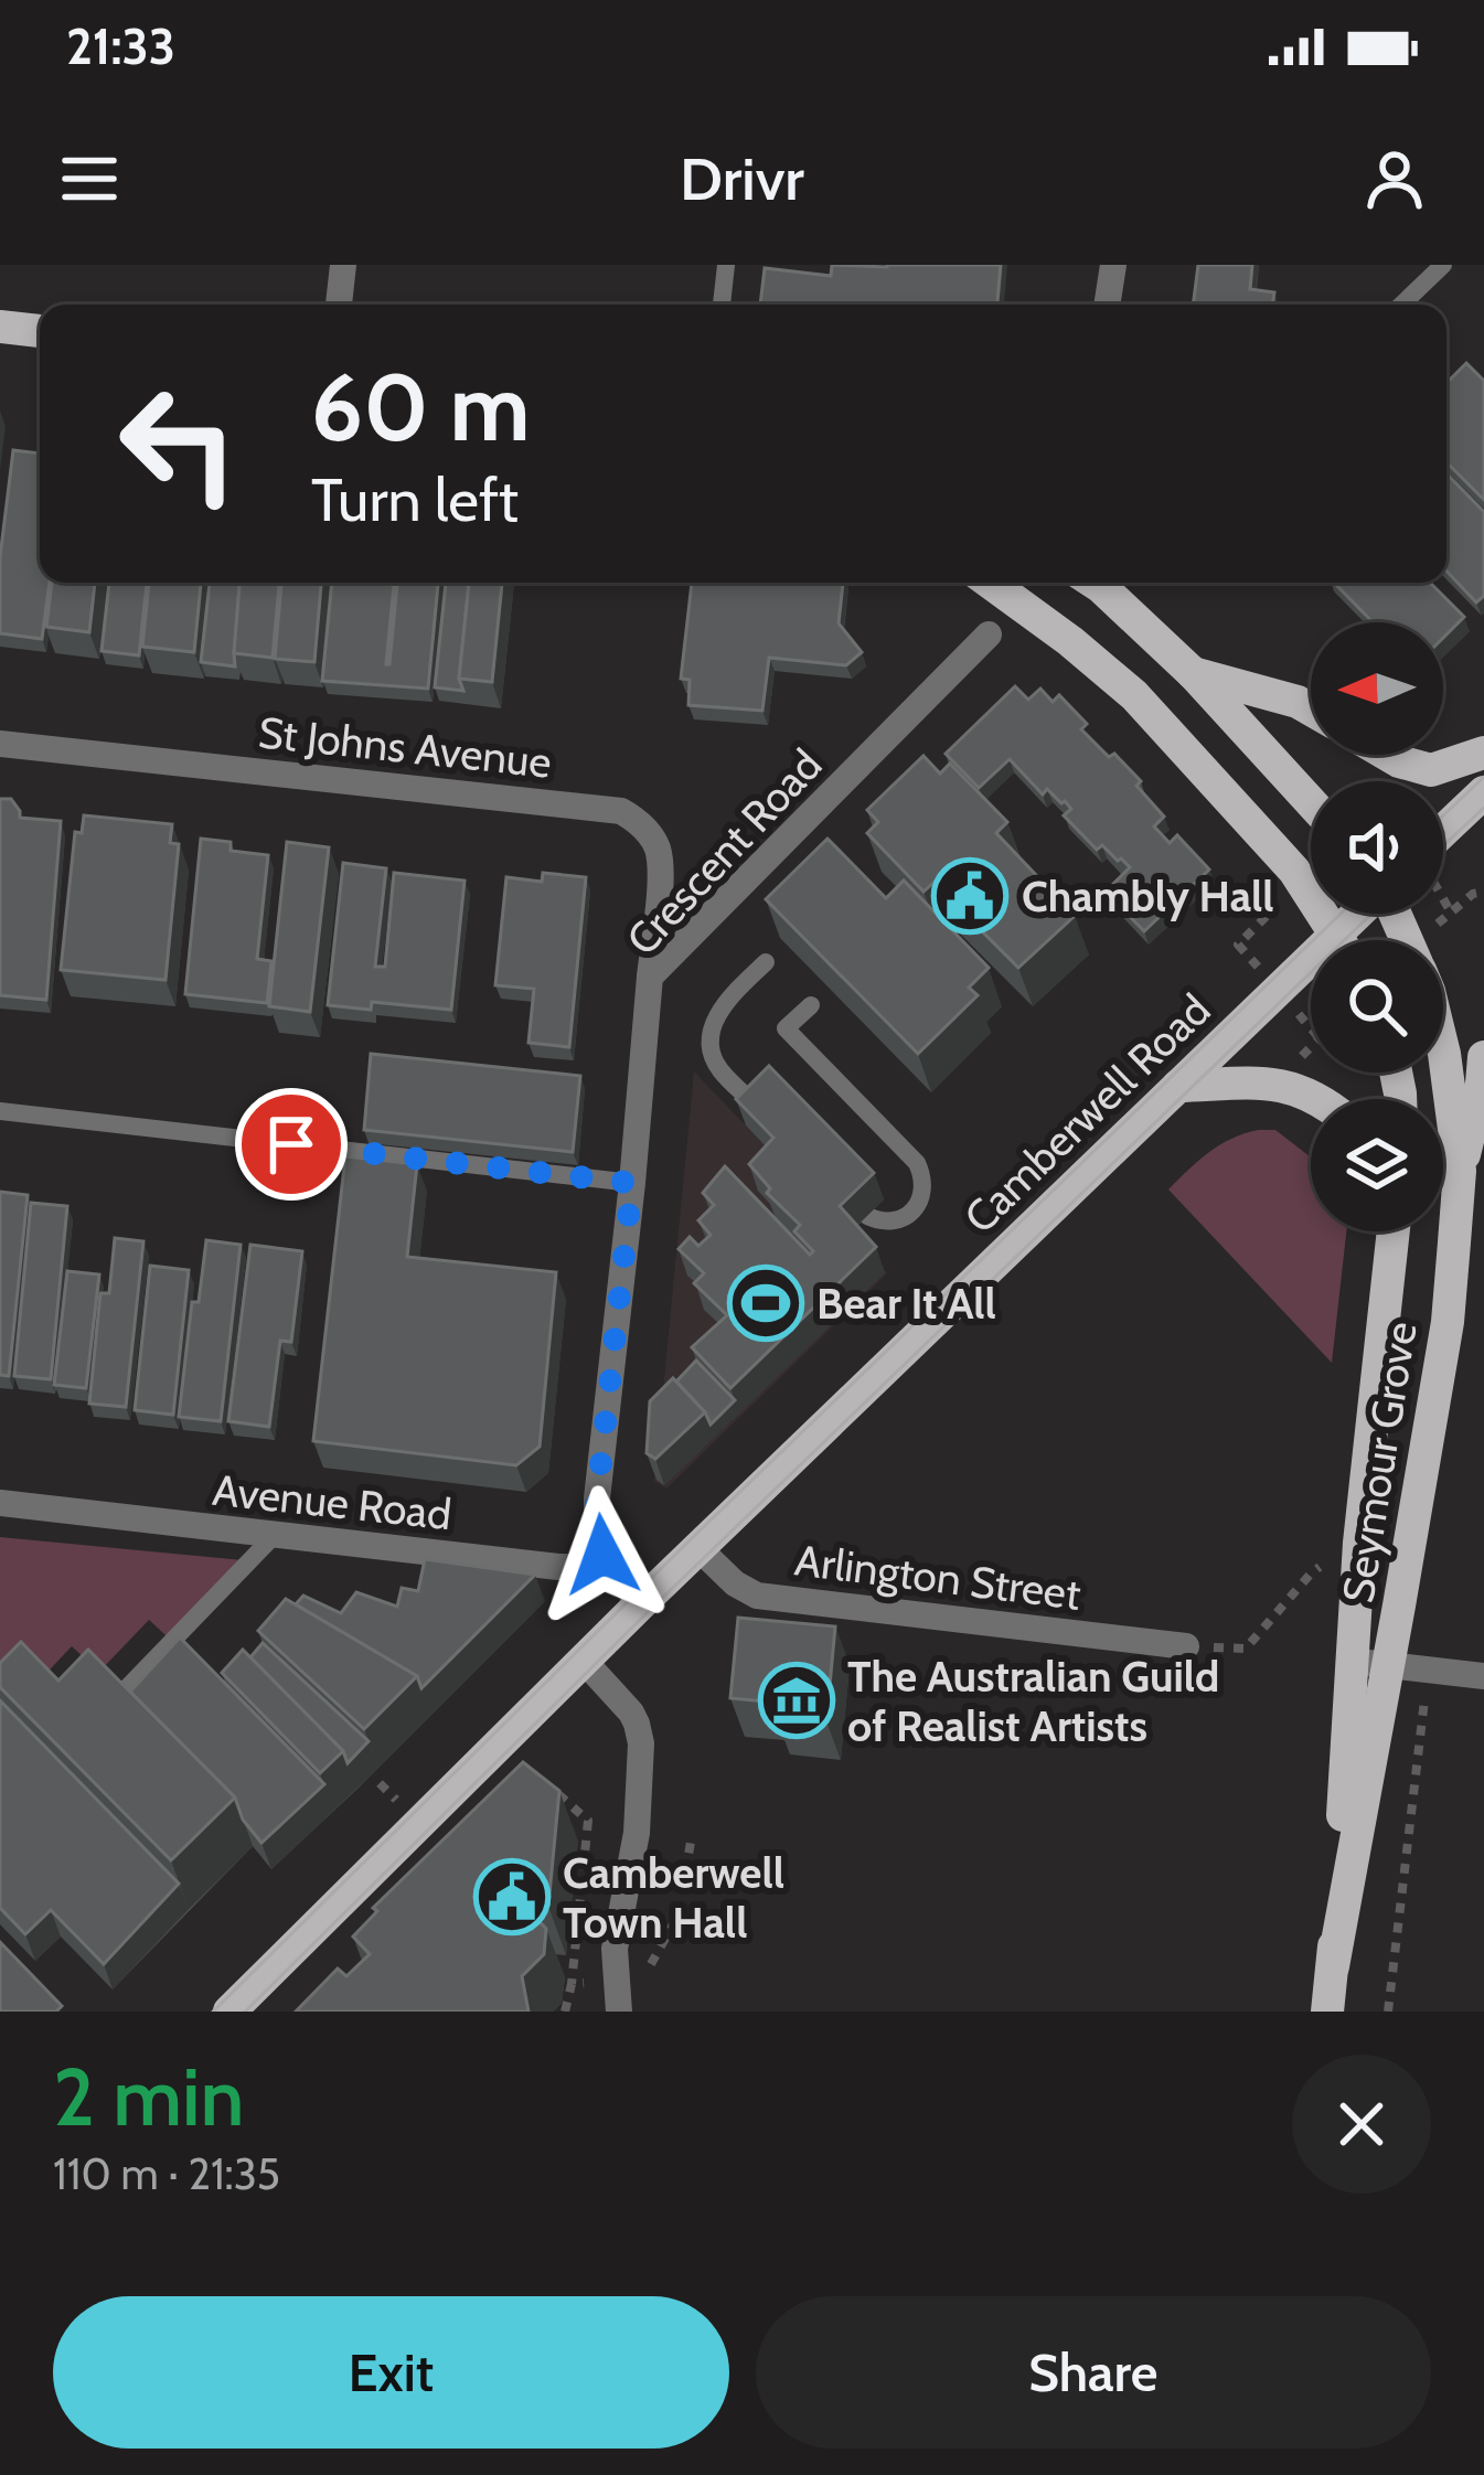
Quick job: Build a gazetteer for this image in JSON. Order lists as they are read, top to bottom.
{
  "streets": {
    "main road": ["Camberwell Road", "Seymour Grove"],
    "street": [
      "St Johns Avenue",
      "Crescent Road",
      "Avenue Road",
      "Arlington Street"
    ]
  },
  "crossings": [
    ["St Johns Avenue", "Crescent Road"],
    ["Crescent Road", "Avenue Road"],
    ["Camberwell Road", "Arlington Street"]
  ],
  "places": {
    "public building": ["Chambly Hall", "Camberwell Town Hall"],
    "sports": ["Bear It All"],
    "museum": ["The Australian Guild of Realist Artists"]
  },
  "north": "left",
  "page": {
    "status": "21:33",
    "header": "Drivr",
    "turn": ["60 m", "Turn left"],
    "heading": ["2 min", "110 m · 21:35"],
    "buttons": ["Exit", "Share"]
  }
}
